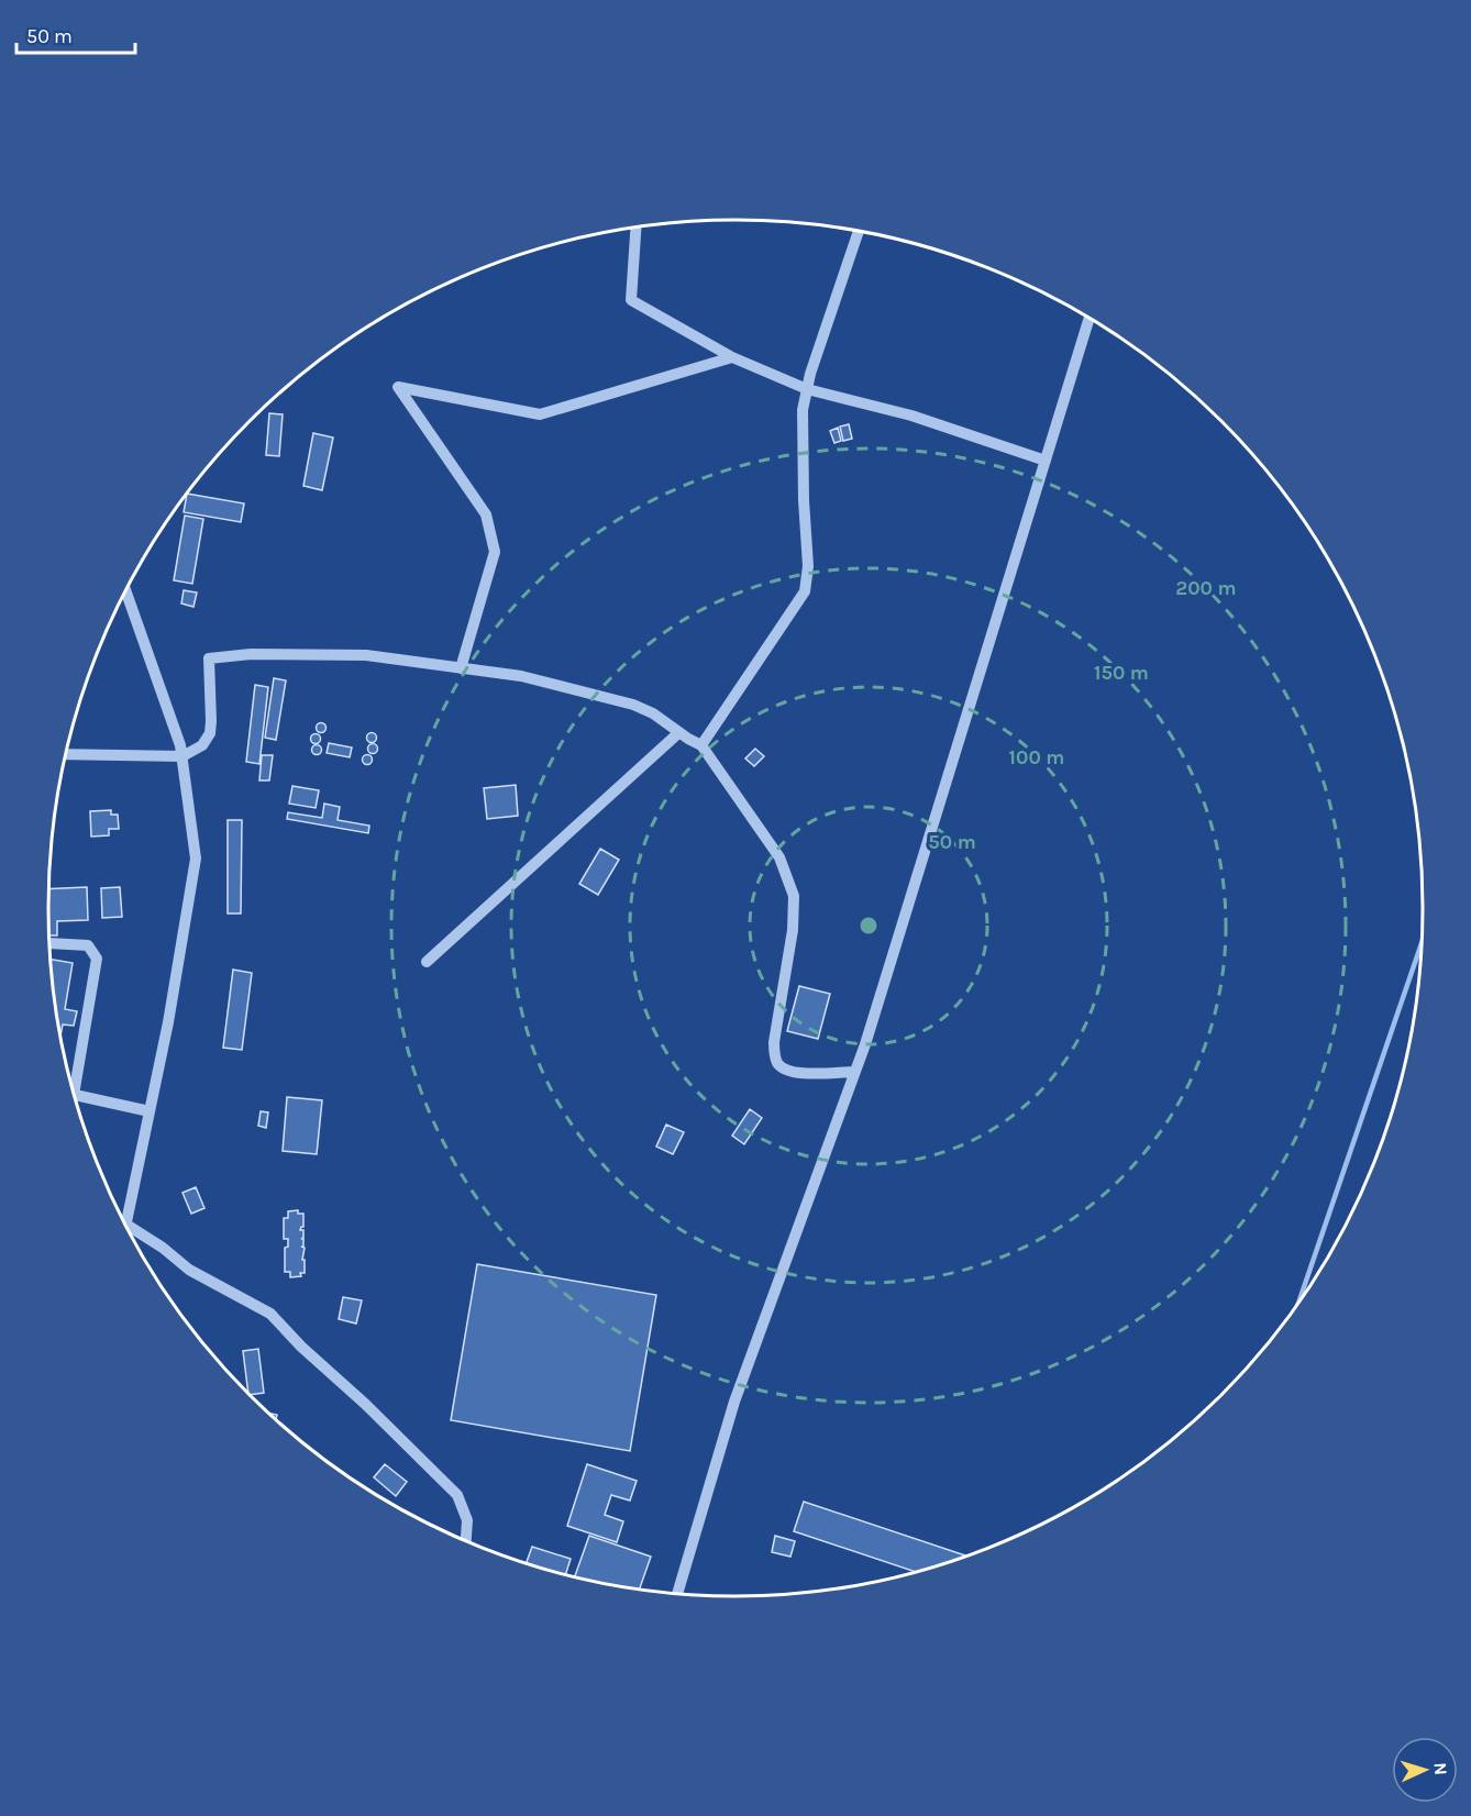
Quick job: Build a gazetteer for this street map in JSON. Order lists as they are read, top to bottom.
{
  "scale_bar": "50 m",
  "north": "right",
  "rings": [
    "200 m",
    "150 m",
    "100 m",
    "50 m"
  ]
}
